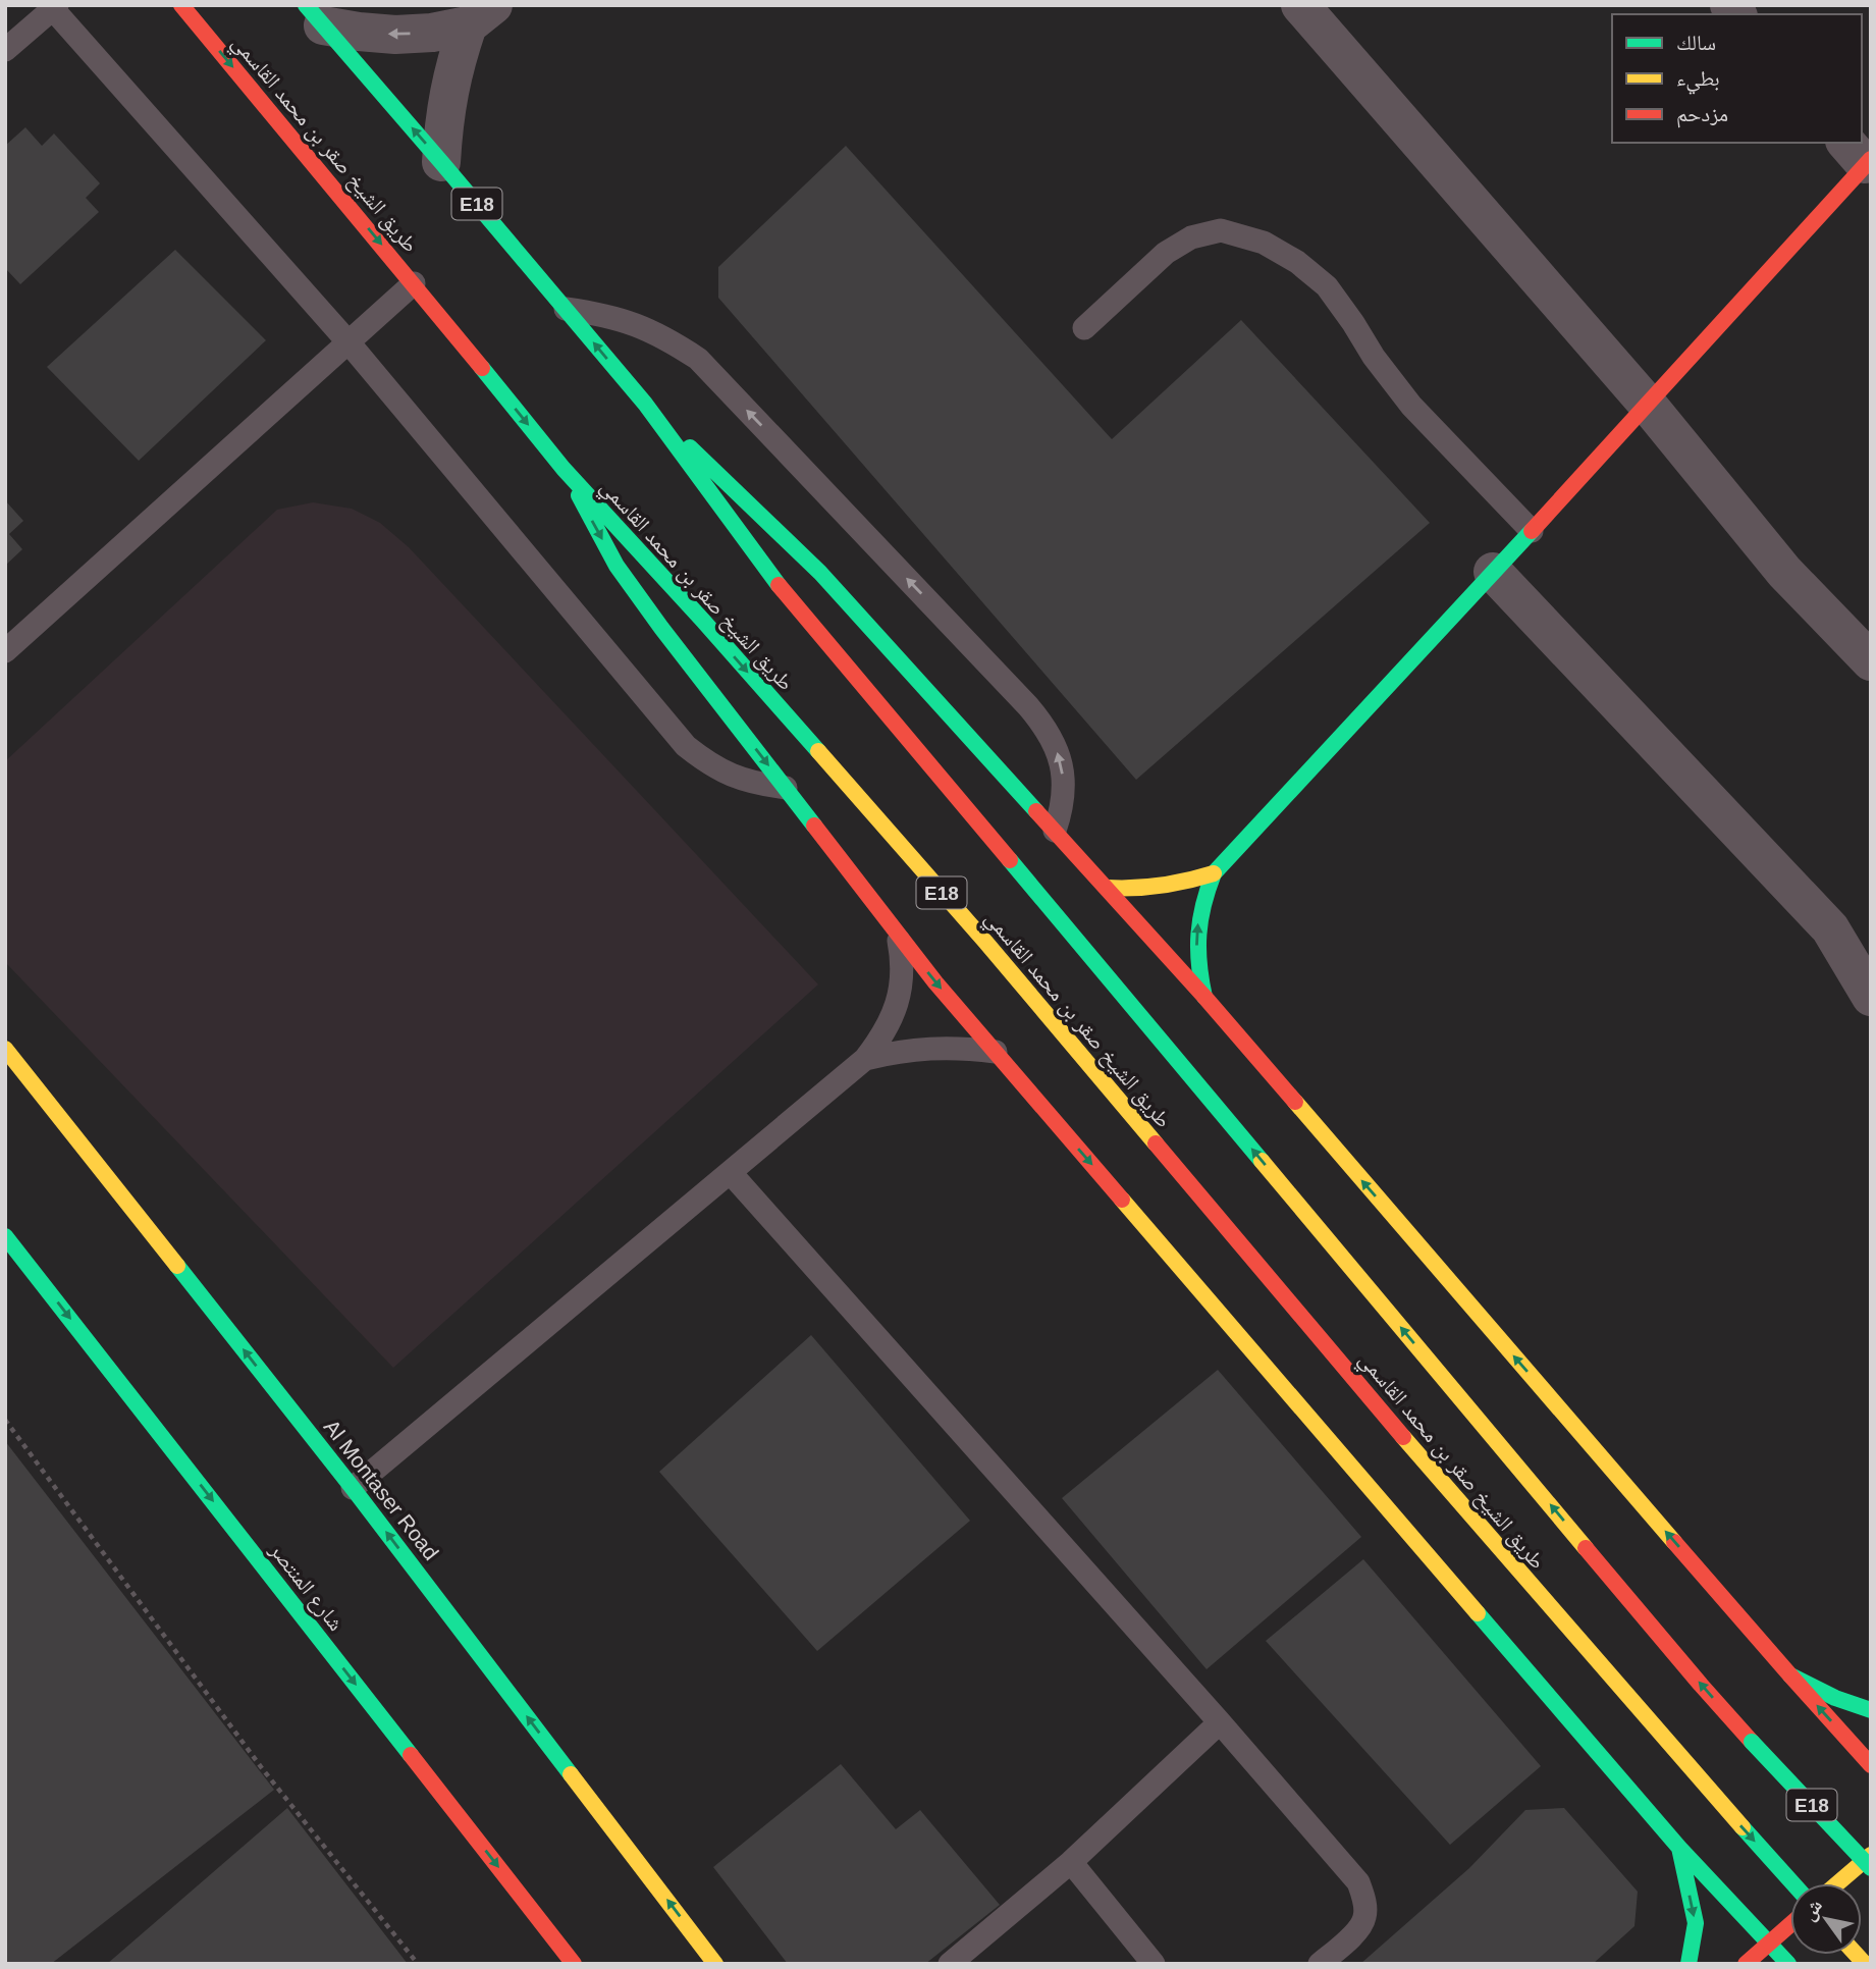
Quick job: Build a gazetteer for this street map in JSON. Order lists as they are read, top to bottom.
{
  "streets": {
    "main road": [
      "طريق الشيخ صقر بن محمد القاسمي",
      "E18",
      "Al Montaser Road",
      "شارع المنتصر"
    ]
  },
  "one_way": ["Al Montaser Road", "شارع المنتصر"],
  "legend": ["سالك", "بطيء", "مزدحم"],
  "north": "top left"
}
